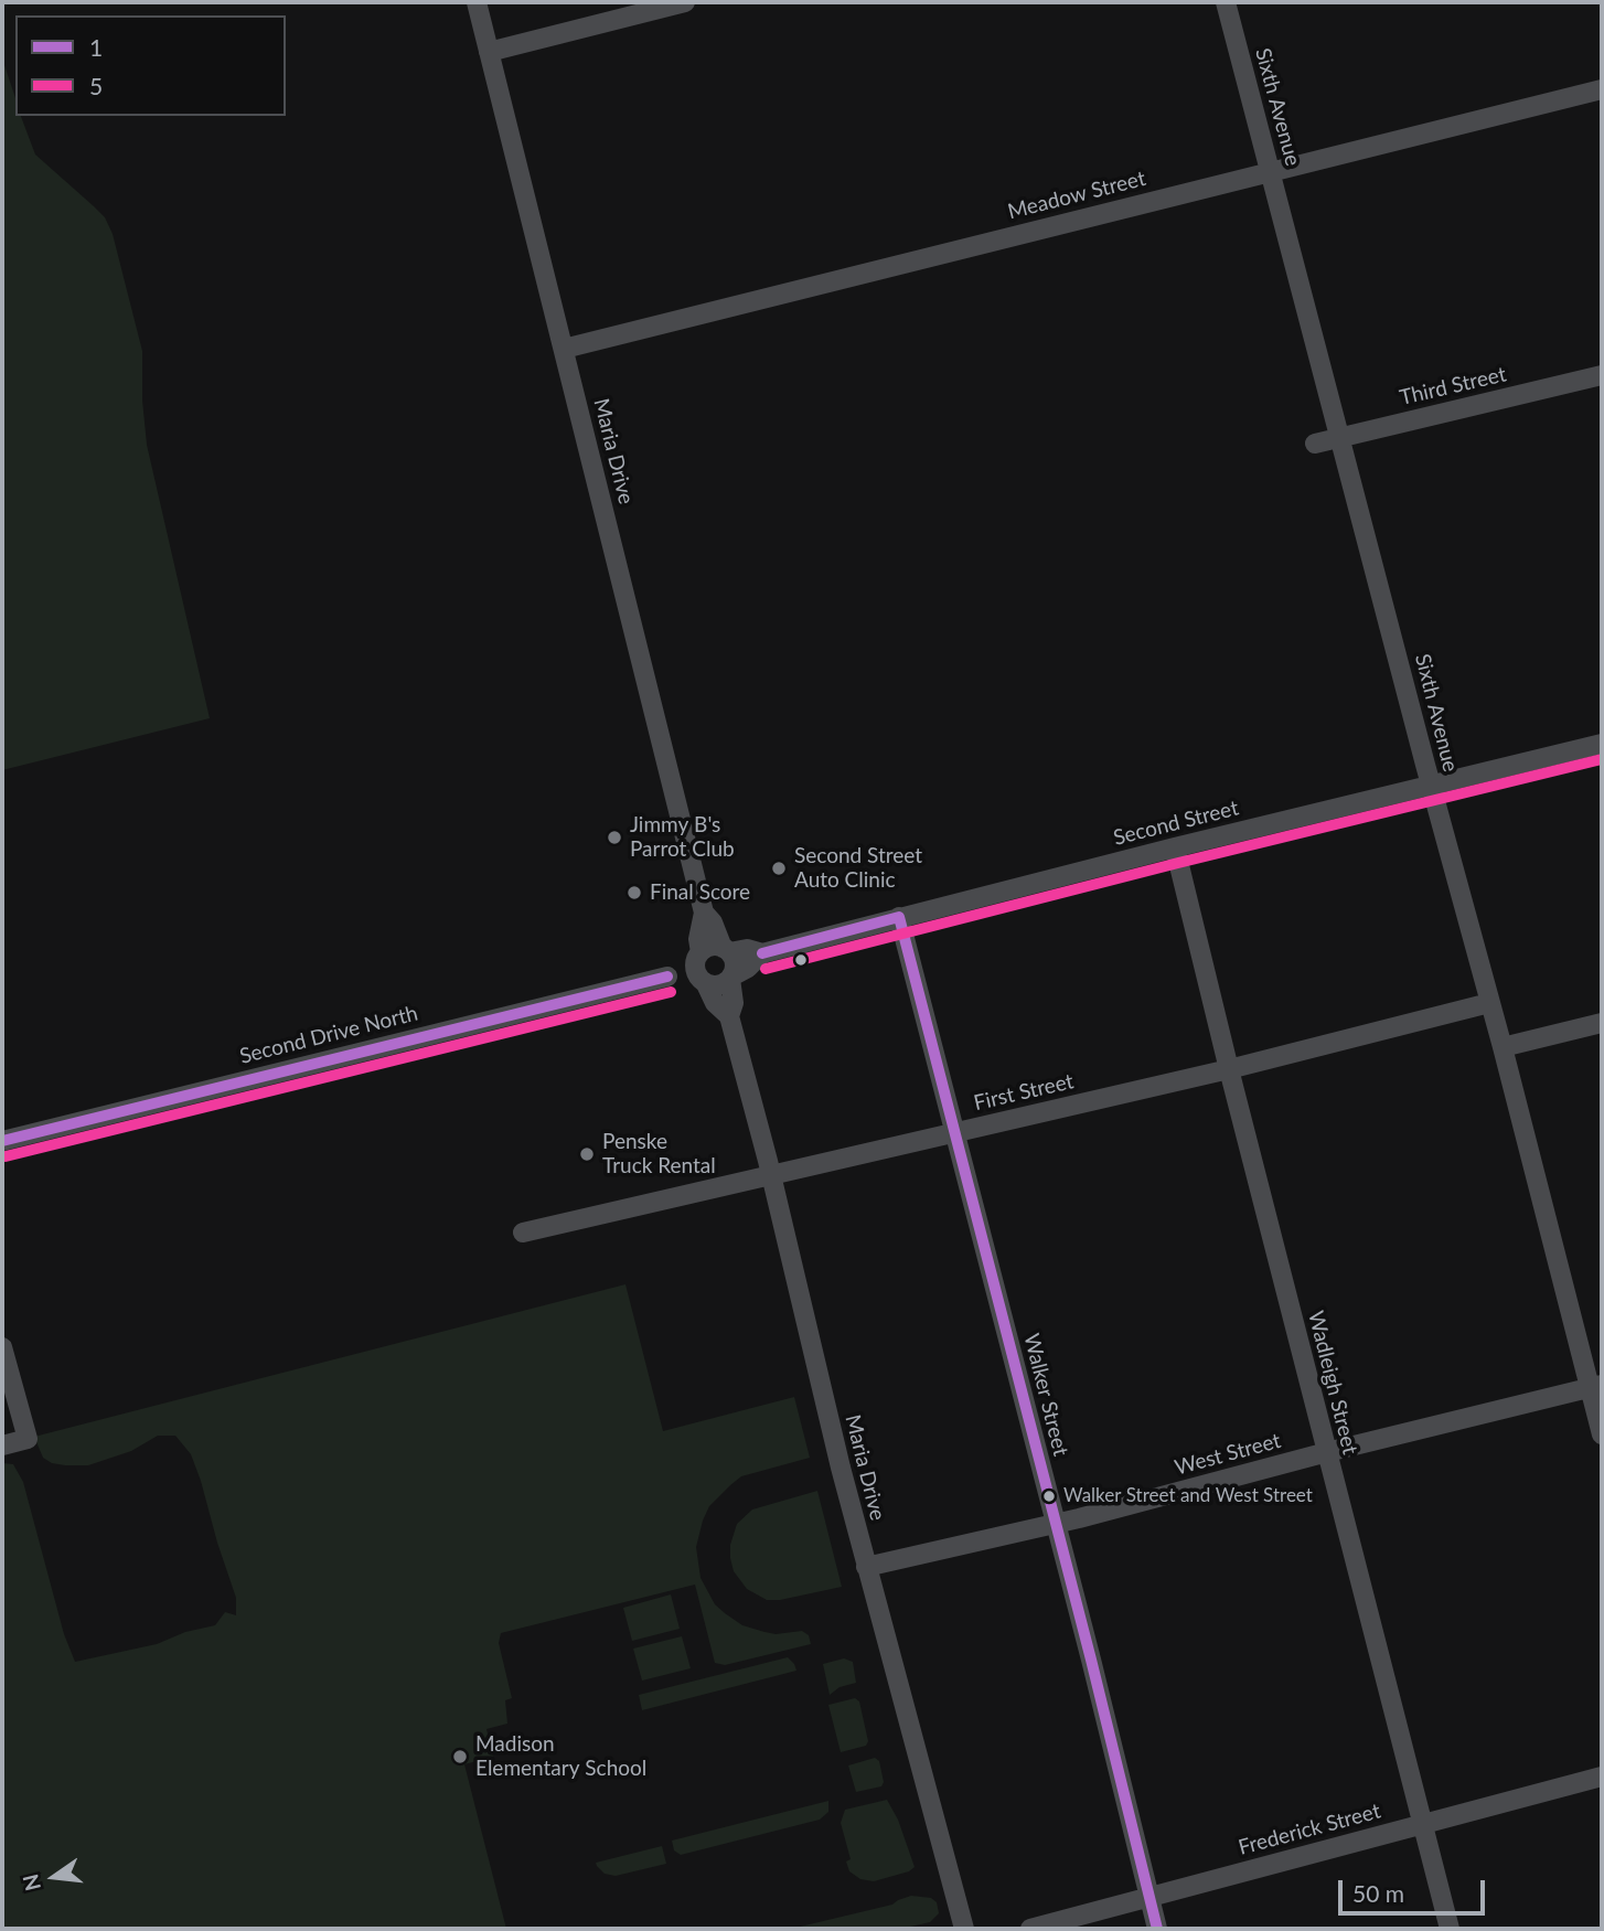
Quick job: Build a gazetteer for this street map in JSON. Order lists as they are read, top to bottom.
{
  "streets": {
    "street": [
      "Sixth Avenue",
      "Meadow Street",
      "Third Street",
      "Maria Drive",
      "Second Street",
      "Second Drive North",
      "First Street",
      "Wadleigh Street",
      "Walker Street",
      "West Street",
      "Frederick Street"
    ]
  },
  "crossings": [
    ["Sixth Avenue", "Meadow Street"],
    ["Sixth Avenue", "Third Street"],
    ["Sixth Avenue", "Second Street"],
    ["Sixth Avenue", "First Street"],
    ["Sixth Avenue", "West Street"],
    ["Meadow Street", "Maria Drive"],
    ["Maria Drive", "First Street"],
    ["Maria Drive", "West Street"],
    ["Second Street", "Wadleigh Street"],
    ["Second Street", "Walker Street"],
    ["First Street", "Wadleigh Street"],
    ["First Street", "Walker Street"],
    ["Wadleigh Street", "West Street"],
    ["Wadleigh Street", "Frederick Street"],
    ["Walker Street", "West Street"],
    ["Walker Street", "Frederick Street"]
  ],
  "places": [
    "Jimmy B's Parrot Club",
    "Second Street Auto Clinic",
    "Final Score",
    "Penske Truck Rental",
    "Walker Street and West Street",
    "Madison Elementary School"
  ],
  "lines": ["transit line 5", "transit line 1"],
  "legend": ["1", "5"],
  "scale_bar": "50 m",
  "north": "left"
}
